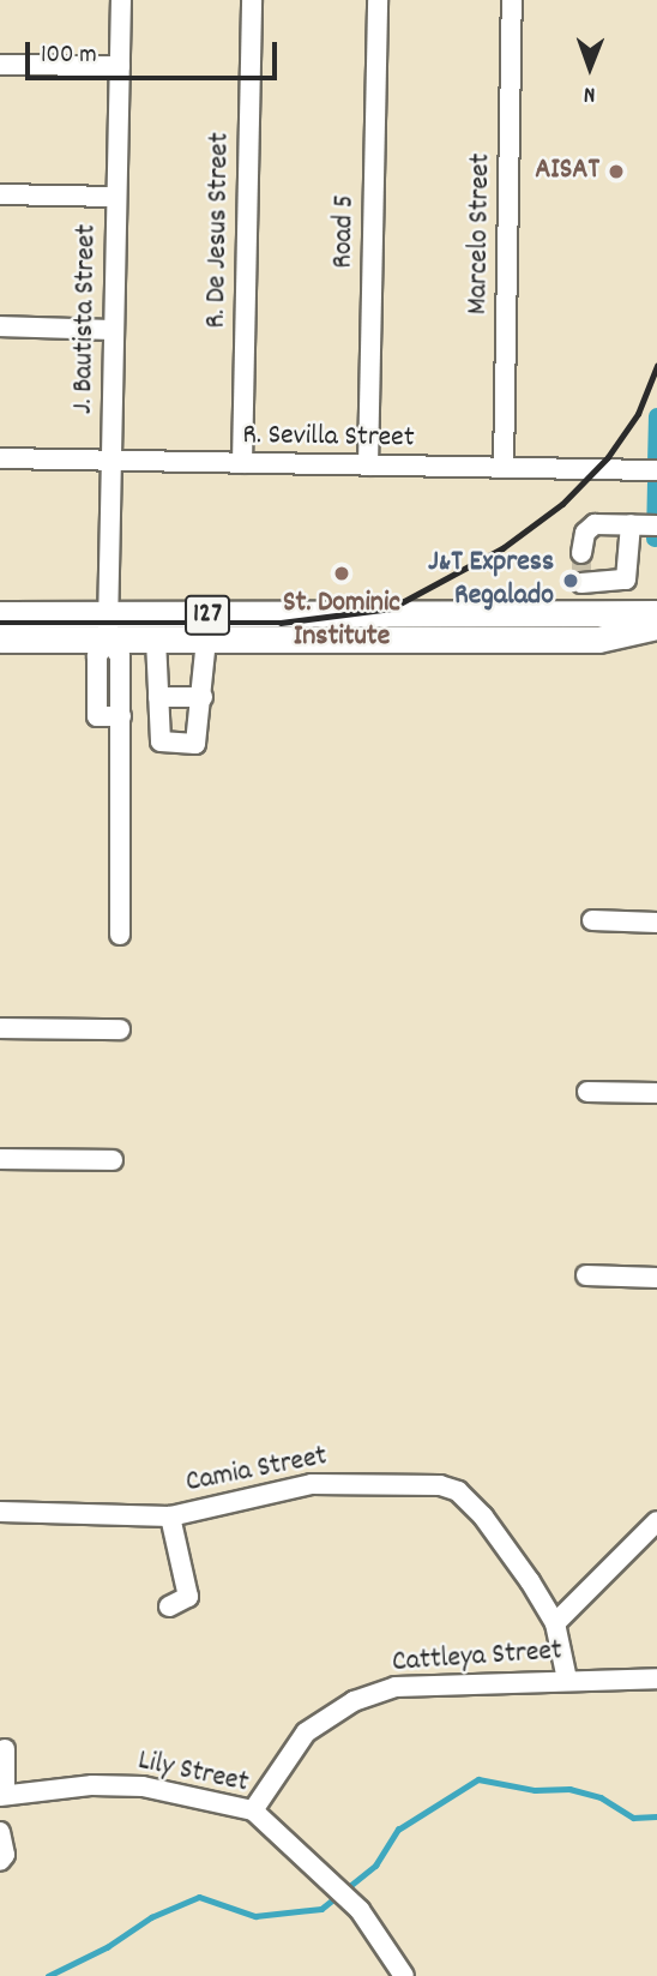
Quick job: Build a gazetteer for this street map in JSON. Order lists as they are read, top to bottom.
{
  "streets": {
    "main road": ["127"],
    "street": [
      "R. De Jesus Street",
      "Road 5",
      "Marcelo Street",
      "J. Bautista Street",
      "R. Sevilla Street",
      "Camia Street",
      "Cattleya Street",
      "Lily Street"
    ]
  },
  "crossings": [
    ["R. De Jesus Street", "R. Sevilla Street"],
    ["Road 5", "R. Sevilla Street"],
    ["Marcelo Street", "R. Sevilla Street"],
    ["J. Bautista Street", "R. Sevilla Street"],
    ["J. Bautista Street", "127"],
    ["Camia Street", "Cattleya Street"],
    ["Cattleya Street", "Lily Street"]
  ],
  "places": ["AISAT", "St. Dominic Institute", "J&T Express Regalado"],
  "scale_bar": "100 m",
  "north": "bottom"
}
